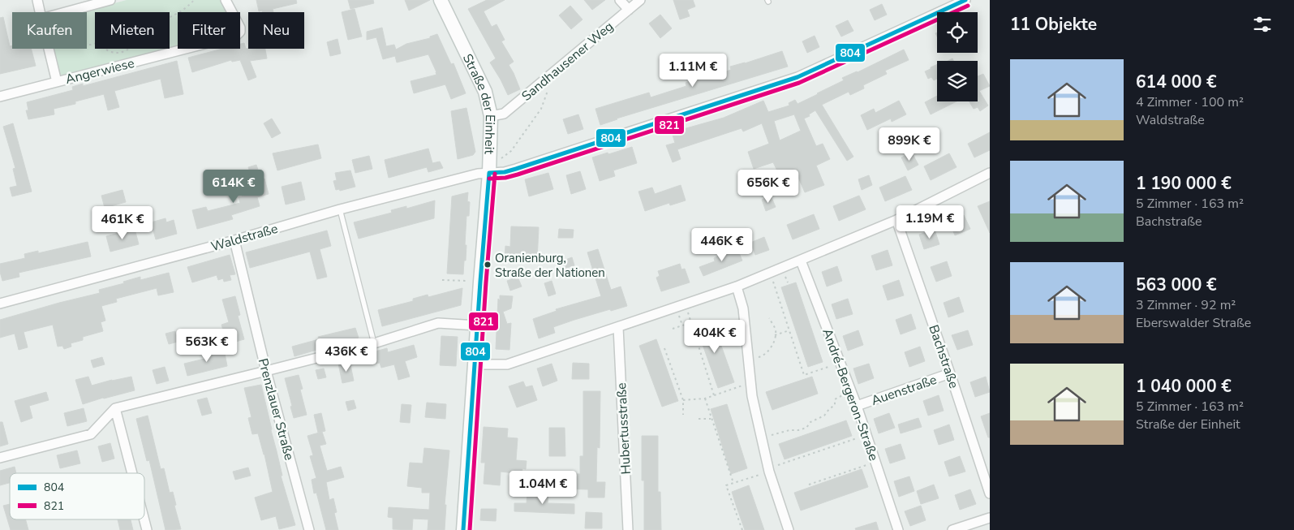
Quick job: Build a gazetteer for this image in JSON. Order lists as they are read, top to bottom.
{
  "streets": {
    "street": [
      "Sandhausener Weg",
      "Angerwiese",
      "Straße der Einheit",
      "Waldstraße",
      "Bachstraße",
      "Auenstraße",
      "André-Bergeron-Straße",
      "Prenzlauer Straße",
      "Hubertusstraße"
    ]
  },
  "crossings": [
    ["Sandhausener Weg", "Straße der Einheit"],
    ["Straße der Einheit", "Waldstraße"],
    ["Waldstraße", "Prenzlauer Straße"],
    ["Bachstraße", "Auenstraße"],
    ["Auenstraße", "André-Bergeron-Straße"]
  ],
  "places": ["Oranienburg, Straße der Nationen"],
  "lines": ["transit line 804", "transit line 821"],
  "legend": ["804", "821"],
  "page": {
    "heading": "11 Objekte",
    "chip": [
      "Kaufen",
      "Mieten",
      "Filter",
      "Neu"
    ],
    "list": [
      {
        "name": "614 000 €",
        "note": "4 Zimmer · 100 m² · Waldstraße"
      },
      {
        "name": "1 190 000 €",
        "note": "5 Zimmer · 163 m² · Bachstraße"
      },
      {
        "name": "563 000 €",
        "note": "3 Zimmer · 92 m² · Eberswalder Straße"
      },
      {
        "name": "1 040 000 €",
        "note": "5 Zimmer · 163 m² · Straße der Einheit"
      }
    ],
    "price": [
      "1.11M €",
      "899K €",
      "614K €",
      "656K €",
      "1.19M €",
      "461K €",
      "446K €",
      "404K €",
      "563K €",
      "436K €",
      "1.04M €"
    ]
  }
}
